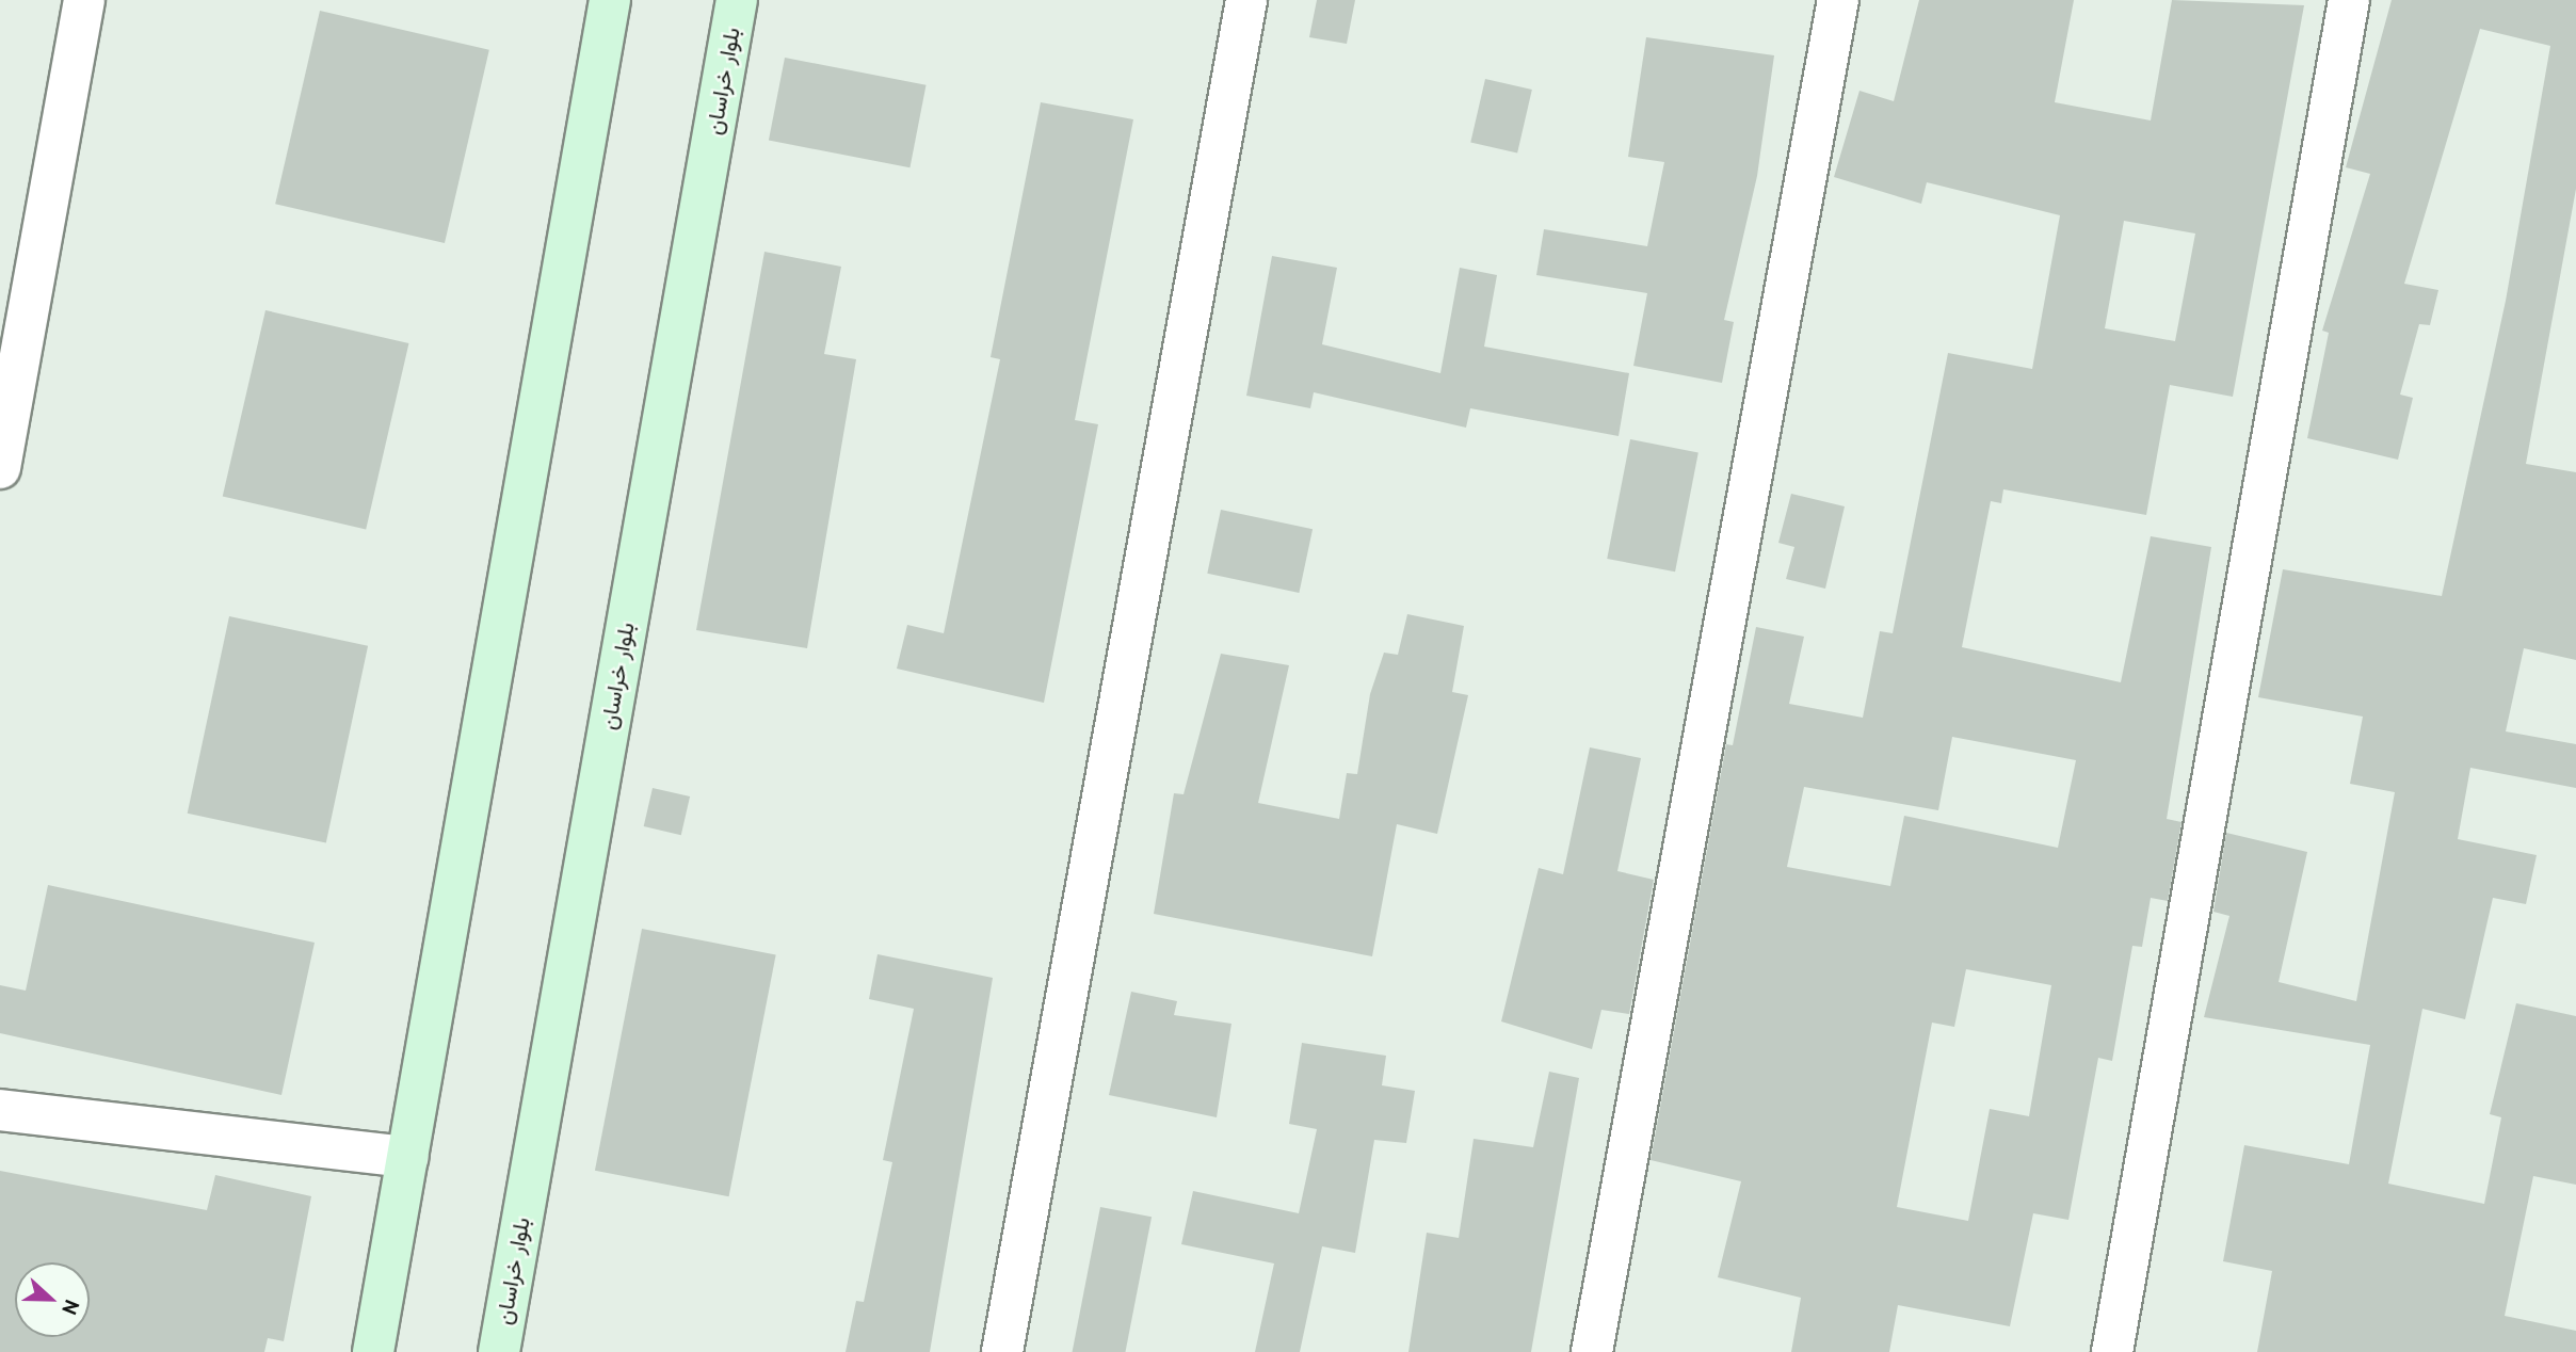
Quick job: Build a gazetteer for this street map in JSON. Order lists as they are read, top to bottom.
{
  "streets": {
    "main road": ["بلوار خراسان"]
  },
  "north": "right"
}
